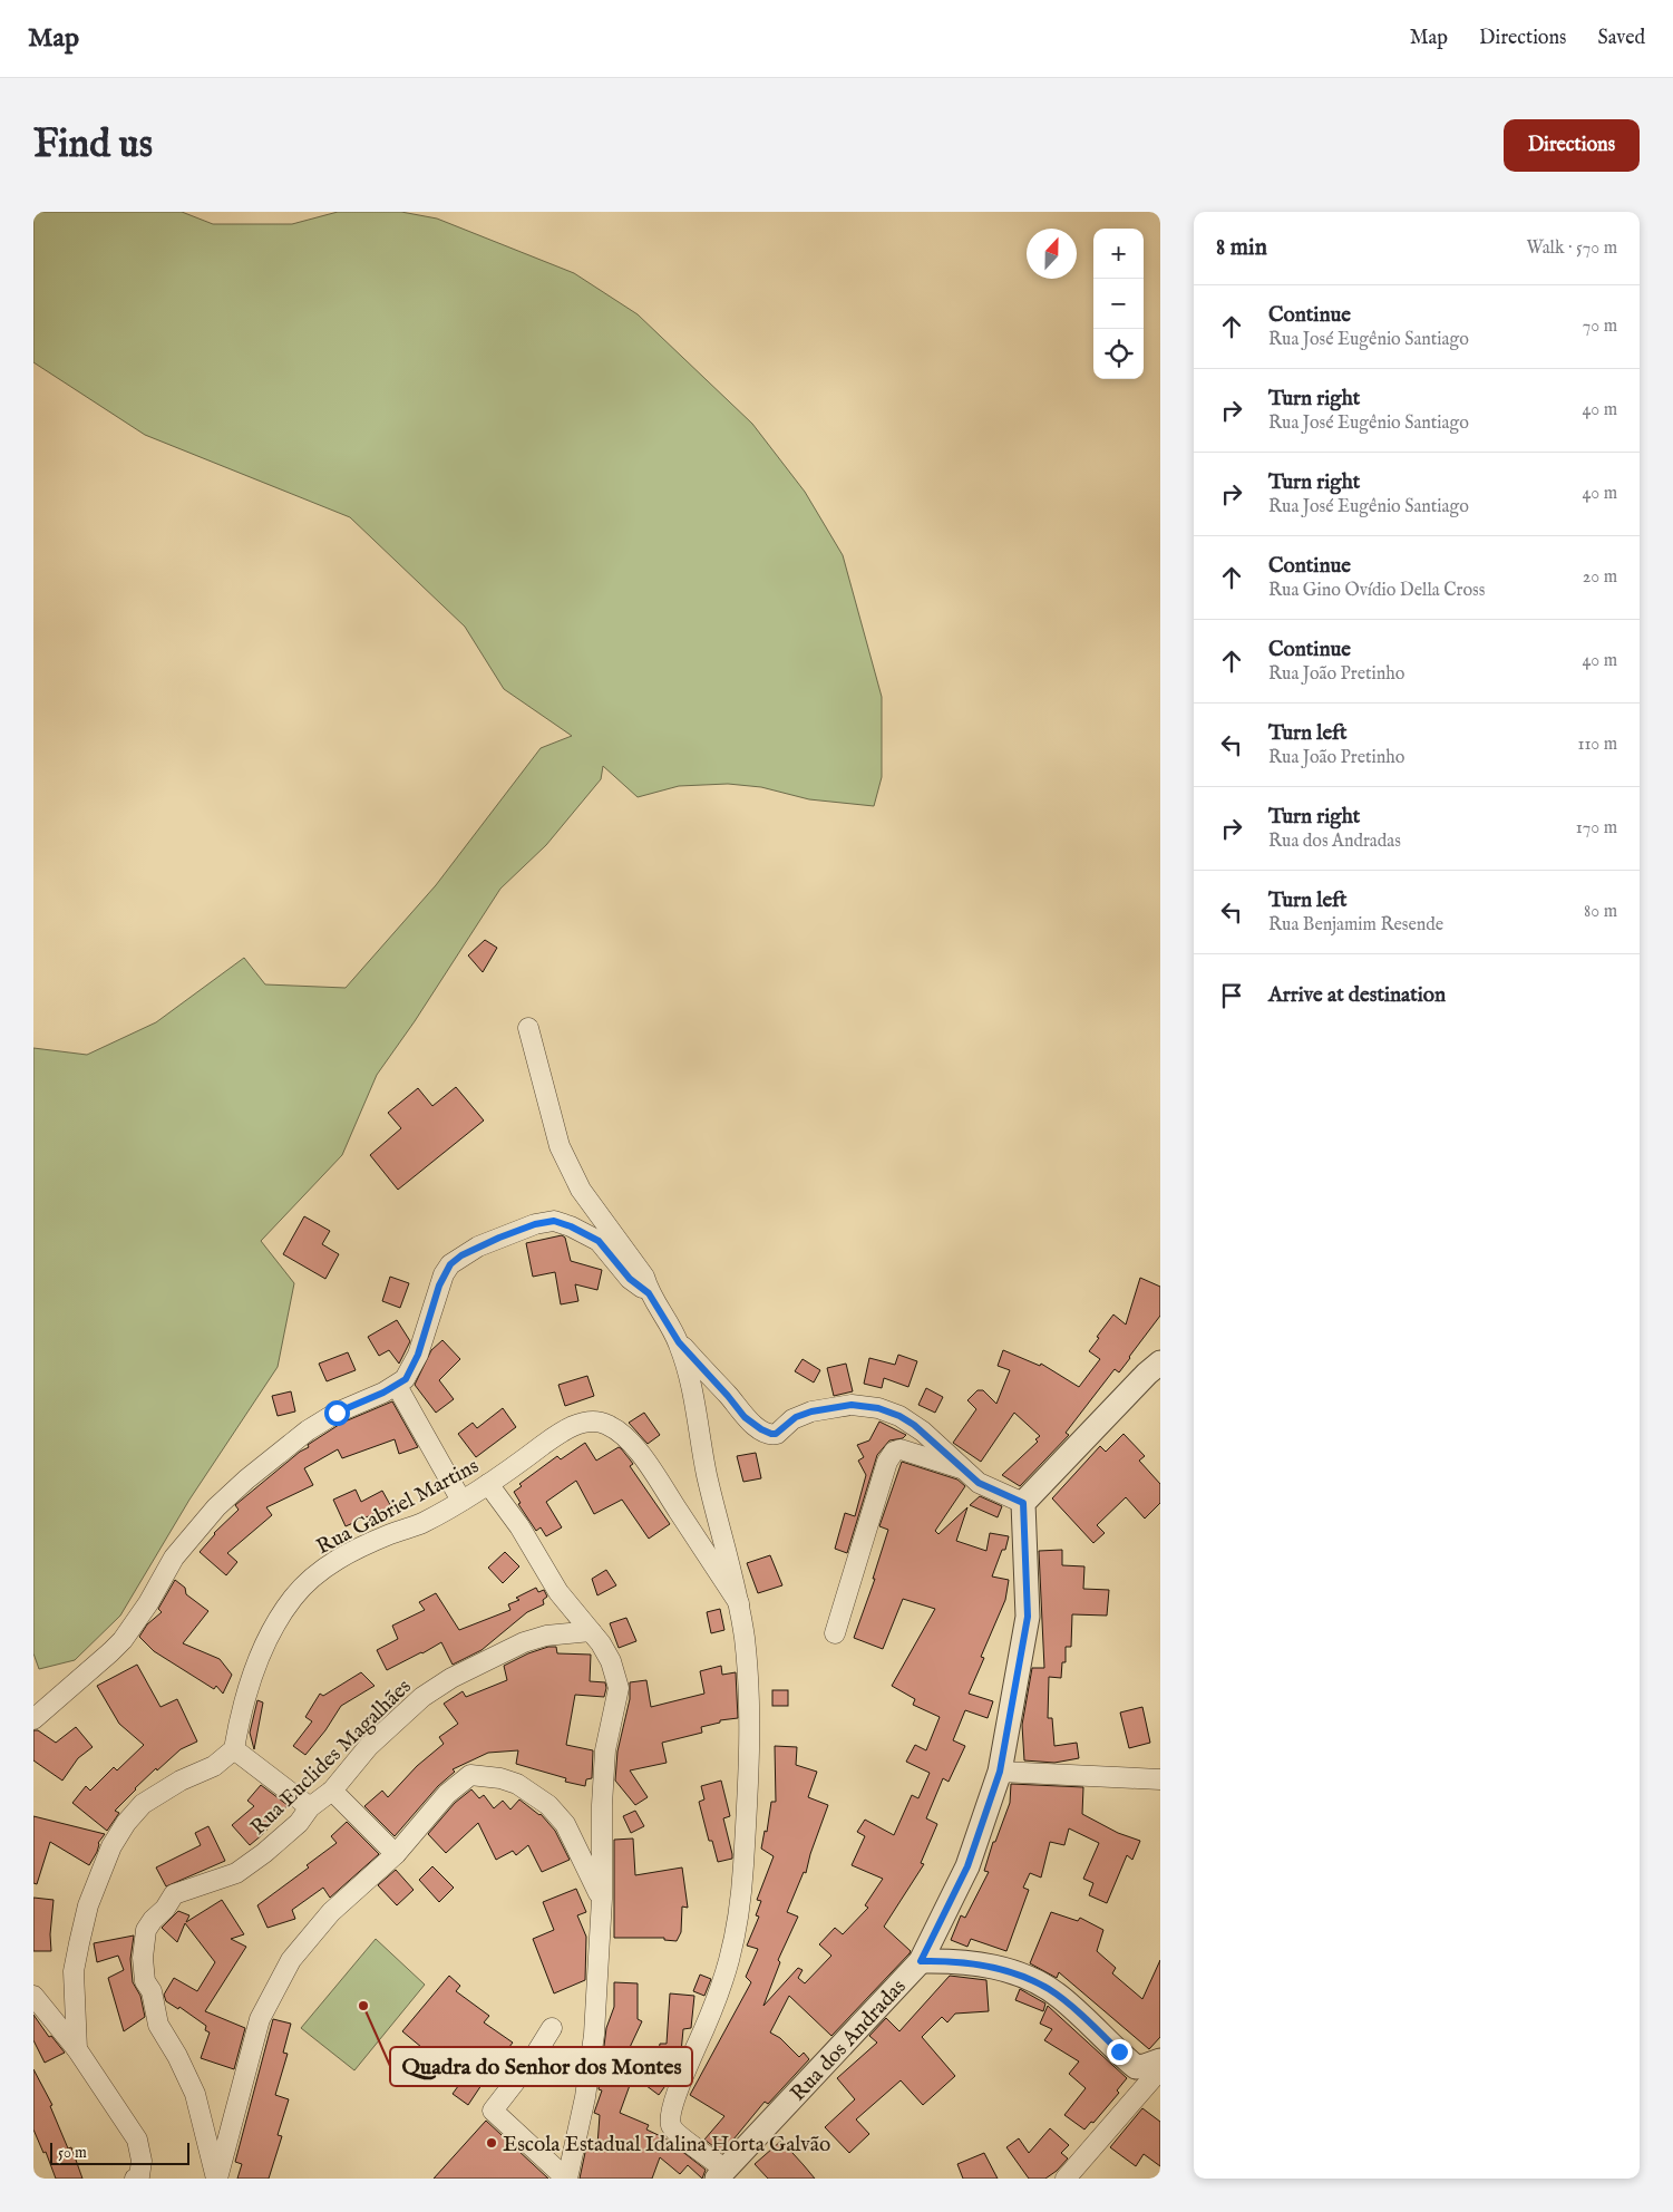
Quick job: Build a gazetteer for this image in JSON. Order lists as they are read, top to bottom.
{
  "streets": {
    "street": ["Rua Gabriel Martins", "Rua Euclides Magalhães", "Rua dos Andradas"]
  },
  "places": ["Quadra do Senhor dos Montes", "Escola Estadual Idalina Horta Galvão"],
  "scale_bar": "50 m",
  "north": "top",
  "page": {
    "header": "Map",
    "nav": ["Map", "Directions", "Saved"],
    "buttons": "Directions",
    "title": "Find us",
    "heading": ["8 min", "Walk · 570 m"],
    "map_buttons": ["+", "−"],
    "list": [
      ["Continue", "Rua José Eugênio Santiago", "70 m"],
      ["Turn right", "Rua José Eugênio Santiago", "40 m"],
      ["Turn right", "Rua José Eugênio Santiago", "40 m"],
      ["Continue", "Rua Gino Ovídio Della Cross", "20 m"],
      ["Continue", "Rua João Pretinho", "40 m"],
      ["Turn left", "Rua João Pretinho", "110 m"],
      ["Turn right", "Rua dos Andradas", "170 m"],
      ["Turn left", "Rua Benjamim Resende", "80 m"],
      "Arrive at destination"
    ],
    "scale": "50 m"
  }
}
